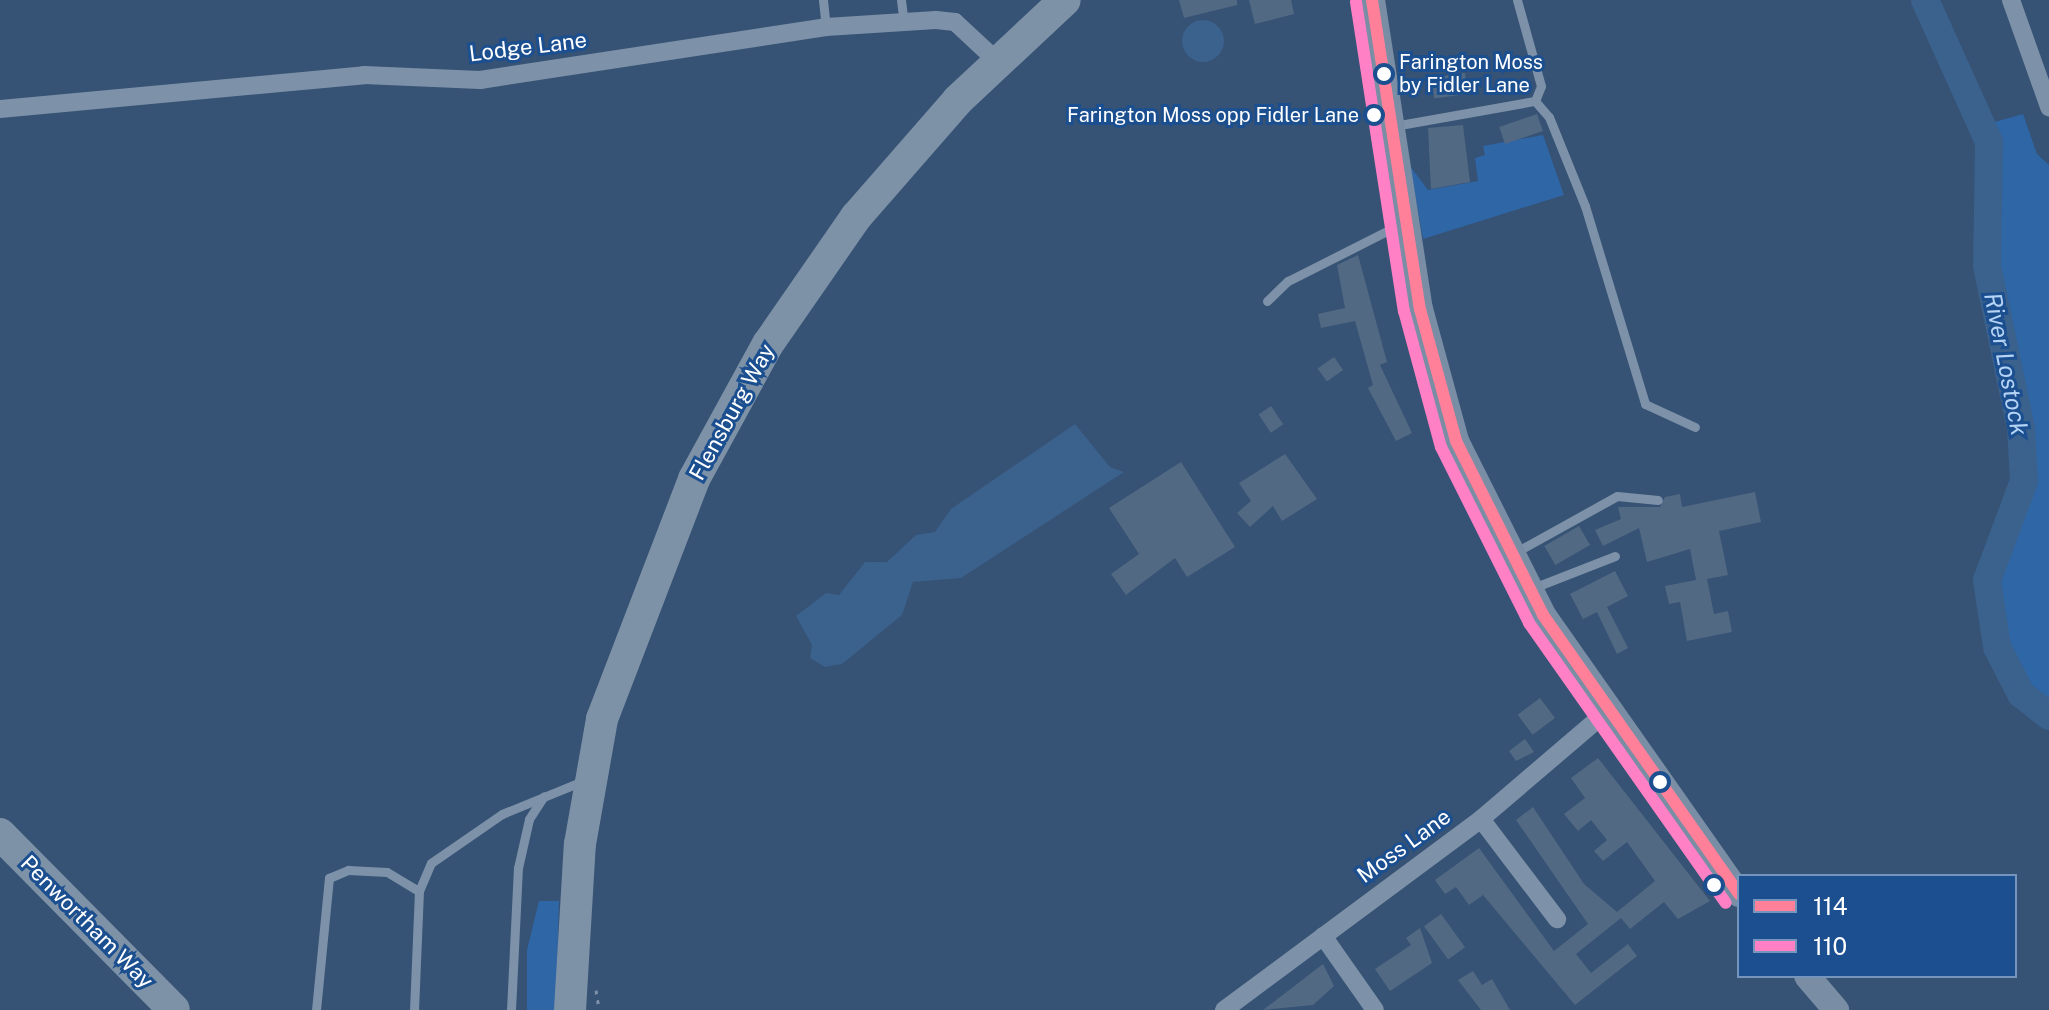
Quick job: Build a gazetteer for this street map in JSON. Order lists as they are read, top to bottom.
{
  "streets": {
    "highway": ["Flensburg Way", "Penwortham Way"],
    "street": ["Lodge Lane", "Moss Lane"]
  },
  "crossings": [
    ["Lodge Lane", "Flensburg Way"]
  ],
  "water": ["River Lostock"],
  "places": ["Farington Moss by Fidler Lane", "Farington Moss opp Fidler Lane"],
  "lines": ["transit line 114", "transit line 110"],
  "legend": ["114", "110"]
}
